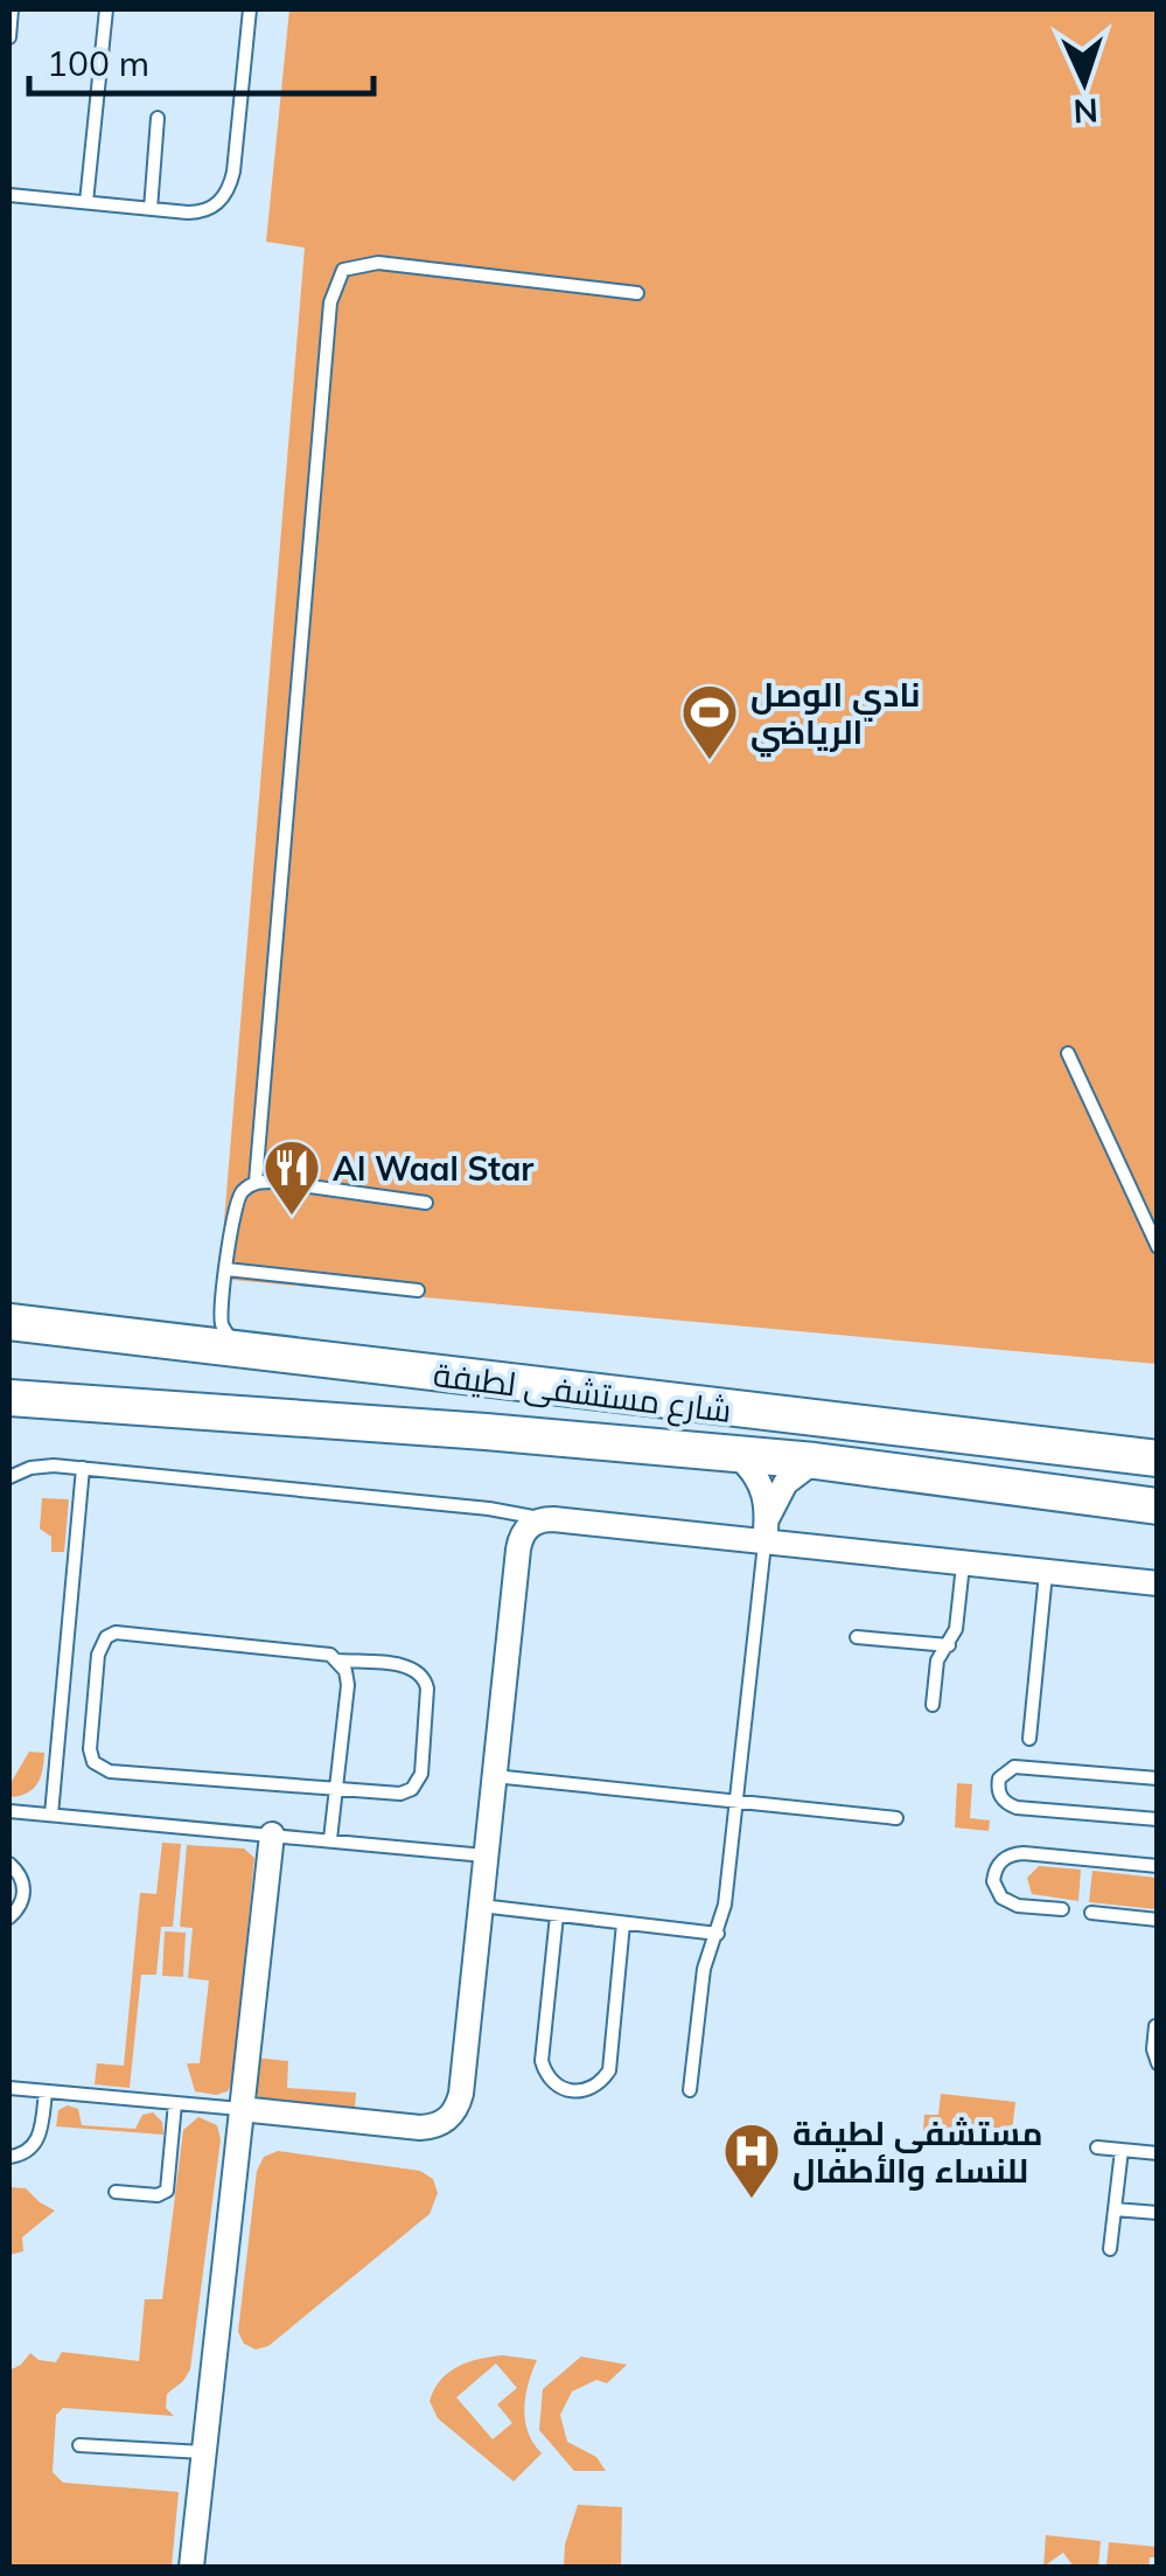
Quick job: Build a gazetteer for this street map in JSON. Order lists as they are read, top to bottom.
{
  "streets": {
    "main road": ["شارع مستشفى لطيفة"]
  },
  "places": {
    "sports": ["نادي الوصل الرياضي"],
    "restaurant": ["Al Waal Star"],
    "hospital": ["مستشفى لطيفة للنساء والأطفال"]
  },
  "scale_bar": "100 m",
  "north": "bottom"
}
